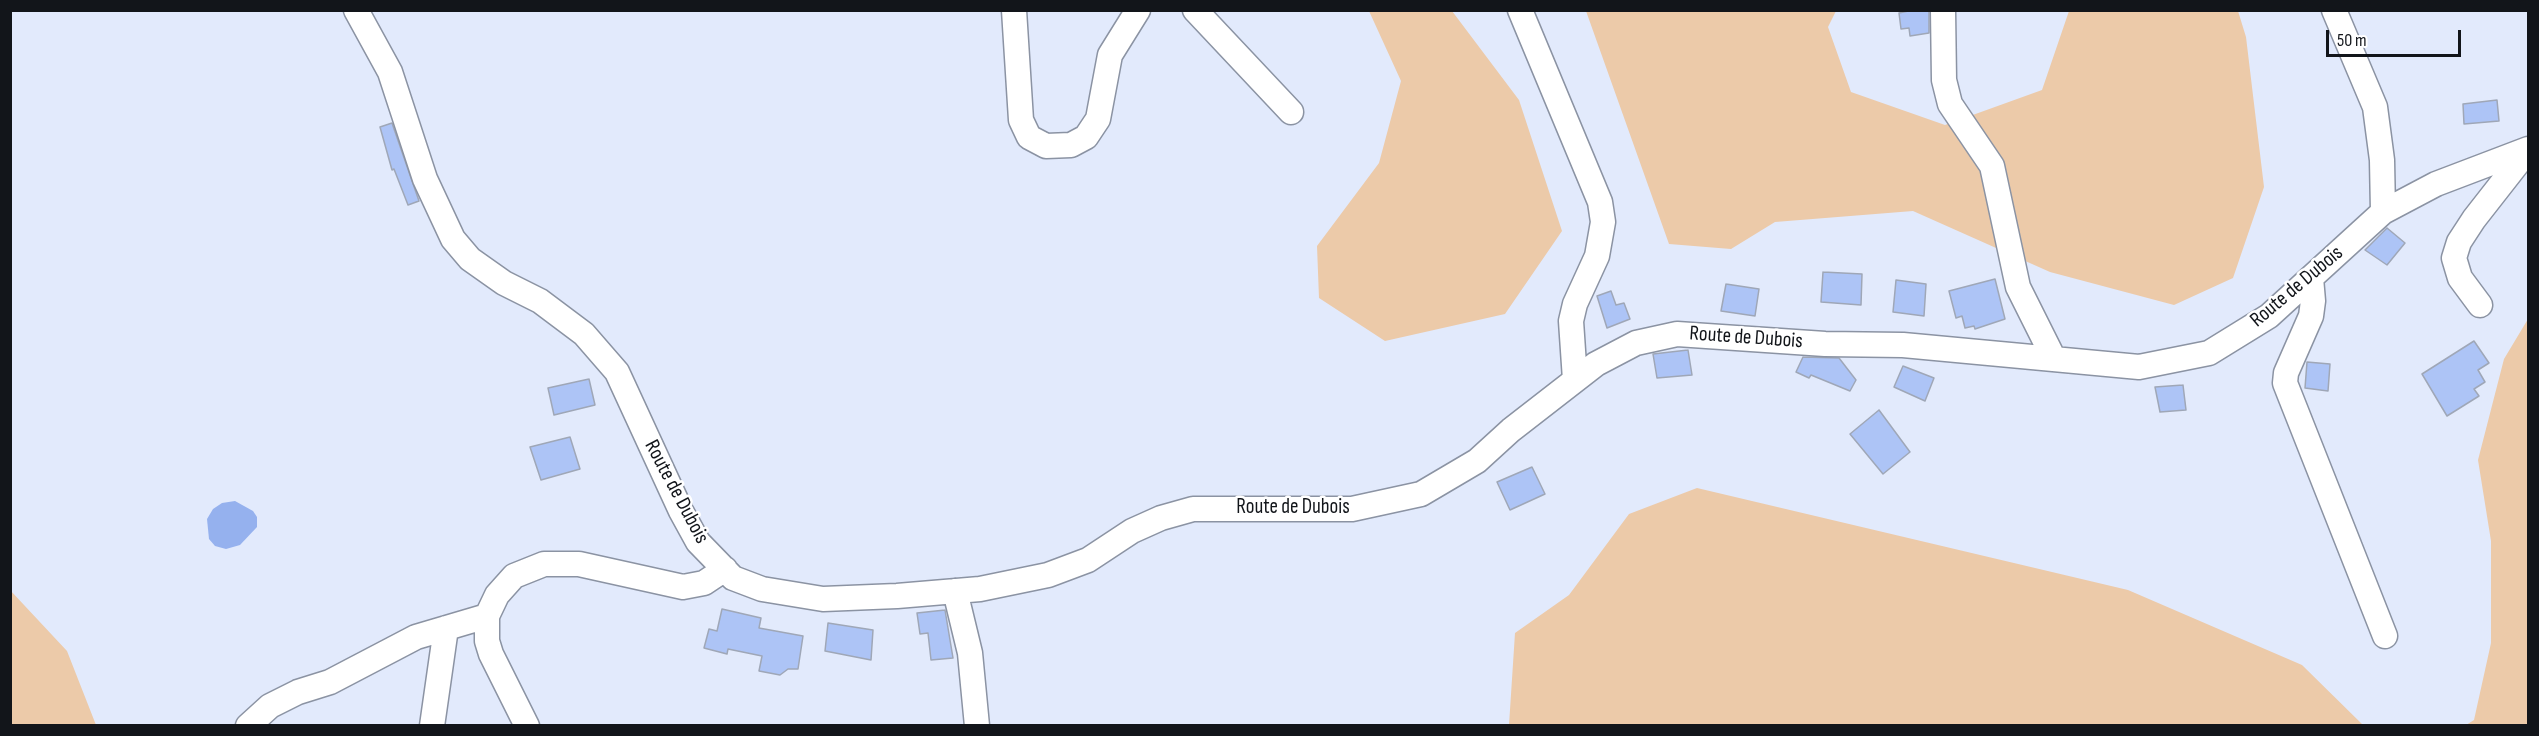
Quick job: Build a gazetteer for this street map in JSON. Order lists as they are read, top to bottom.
{
  "streets": {
    "street": ["Route de Dubois"]
  },
  "scale_bar": "50 m"
}
